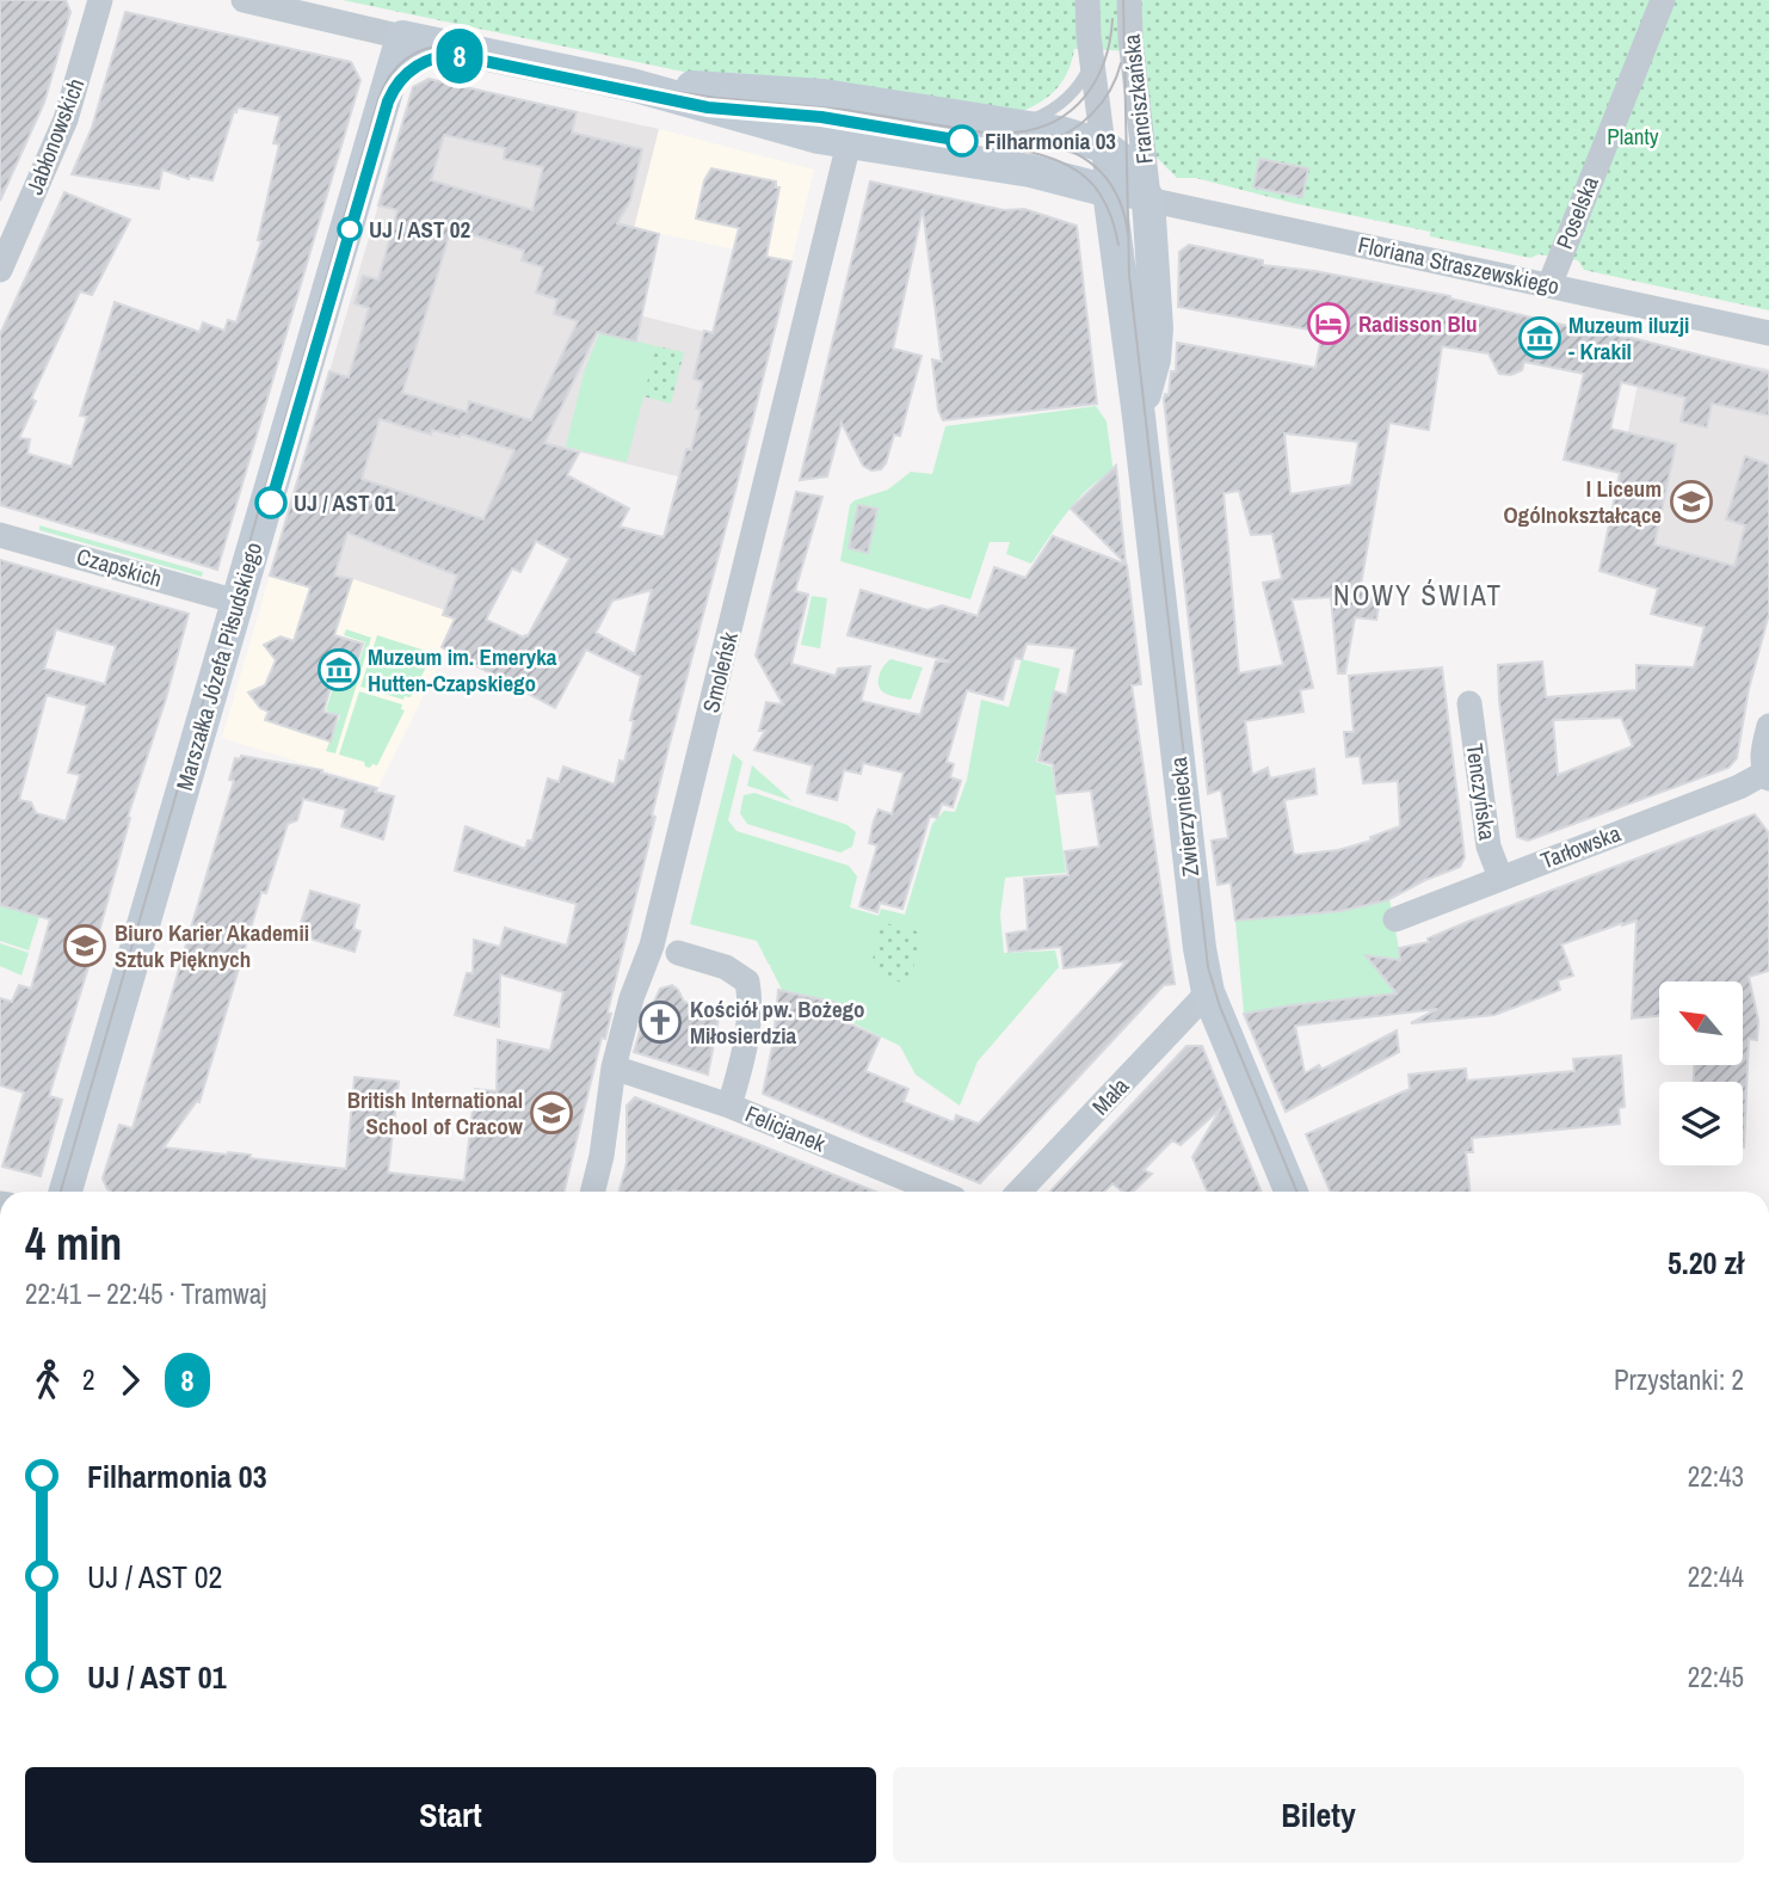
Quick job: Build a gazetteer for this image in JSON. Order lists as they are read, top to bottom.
{
  "streets": {
    "street": [
      "Franciszkańska",
      "Jabłonowskich",
      "Poselska",
      "Floriana Straszewskiego",
      "Czapskich",
      "Marszałka Józefa Piłsudskiego",
      "Smoleńsk",
      "Tenczyńska",
      "Zwierzyniecka",
      "Tarłowska",
      "Mała",
      "Felicjanek"
    ]
  },
  "crossings": [
    ["Franciszkańska", "Floriana Straszewskiego"],
    ["Franciszkańska", "Zwierzyniecka"],
    ["Poselska", "Floriana Straszewskiego"],
    ["Floriana Straszewskiego", "Marszałka Józefa Piłsudskiego"],
    ["Floriana Straszewskiego", "Smoleńsk"],
    ["Floriana Straszewskiego", "Zwierzyniecka"],
    ["Czapskich", "Marszałka Józefa Piłsudskiego"],
    ["Smoleńsk", "Felicjanek"],
    ["Tenczyńska", "Tarłowska"],
    ["Zwierzyniecka", "Mała"]
  ],
  "districts": ["NOWY ŚWIAT"],
  "parks": ["Planty"],
  "places": {
    "other": ["Filharmonia 03", "UJ / AST 02", "UJ / AST 01"],
    "hotel": ["Radisson Blu"],
    "museum": ["Muzeum iluzji - Krakil", "Muzeum im. Emeryka Hutten-Czapskiego"],
    "school or university": ["I Liceum Ogólnokształcące", "Biuro Karier Akademii Sztuk Pięknych", "British International School of Cracow"],
    "church": ["Kościół pw. Bożego Miłosierdzia"]
  },
  "lines": ["tram line 8"],
  "north": "top left",
  "page": {
    "on_map": "8",
    "heading": ["4 min", "22:41 – 22:45 · Tramwaj", "5.20 zł"],
    "legs": ["2", "8", "Przystanki: 2"],
    "list": [
      {
        "name": "Filharmonia 03",
        "value": "22:43"
      },
      {
        "name": "UJ / AST 02",
        "value": "22:44"
      },
      {
        "name": "UJ / AST 01",
        "value": "22:45"
      }
    ],
    "buttons": ["Start", "Bilety"]
  }
}
